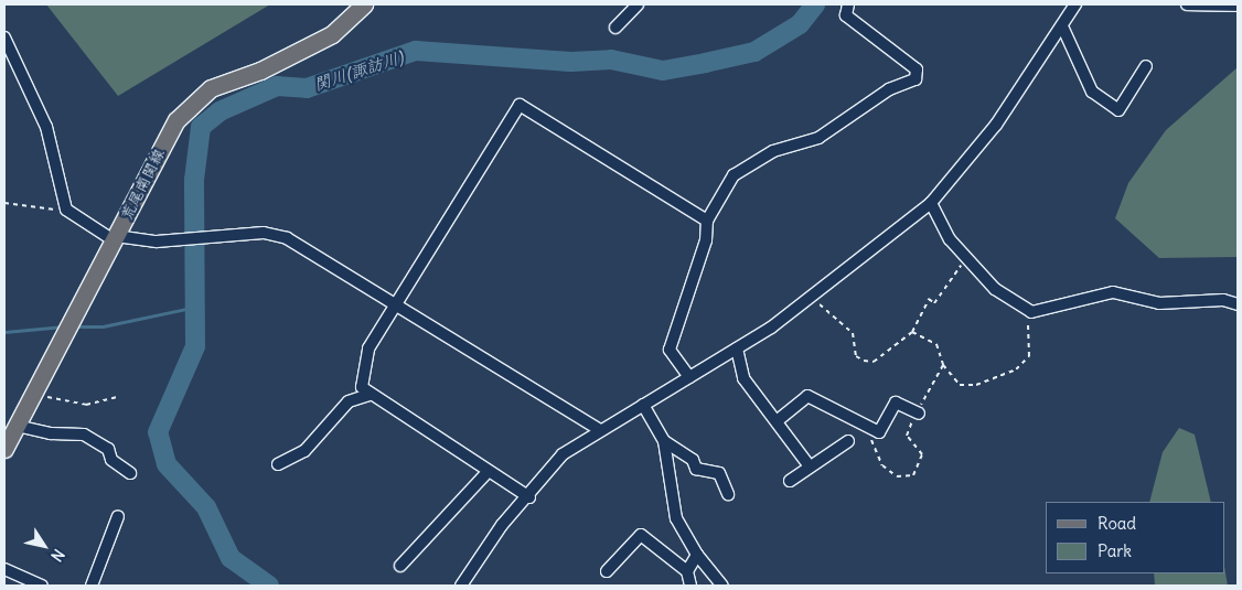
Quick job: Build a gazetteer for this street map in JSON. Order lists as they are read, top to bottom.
{
  "streets": {
    "main road": ["荒尾南関線"]
  },
  "water": ["関川(諏訪川)"],
  "legend": ["Road", "Park"],
  "north": "bottom right"
}
